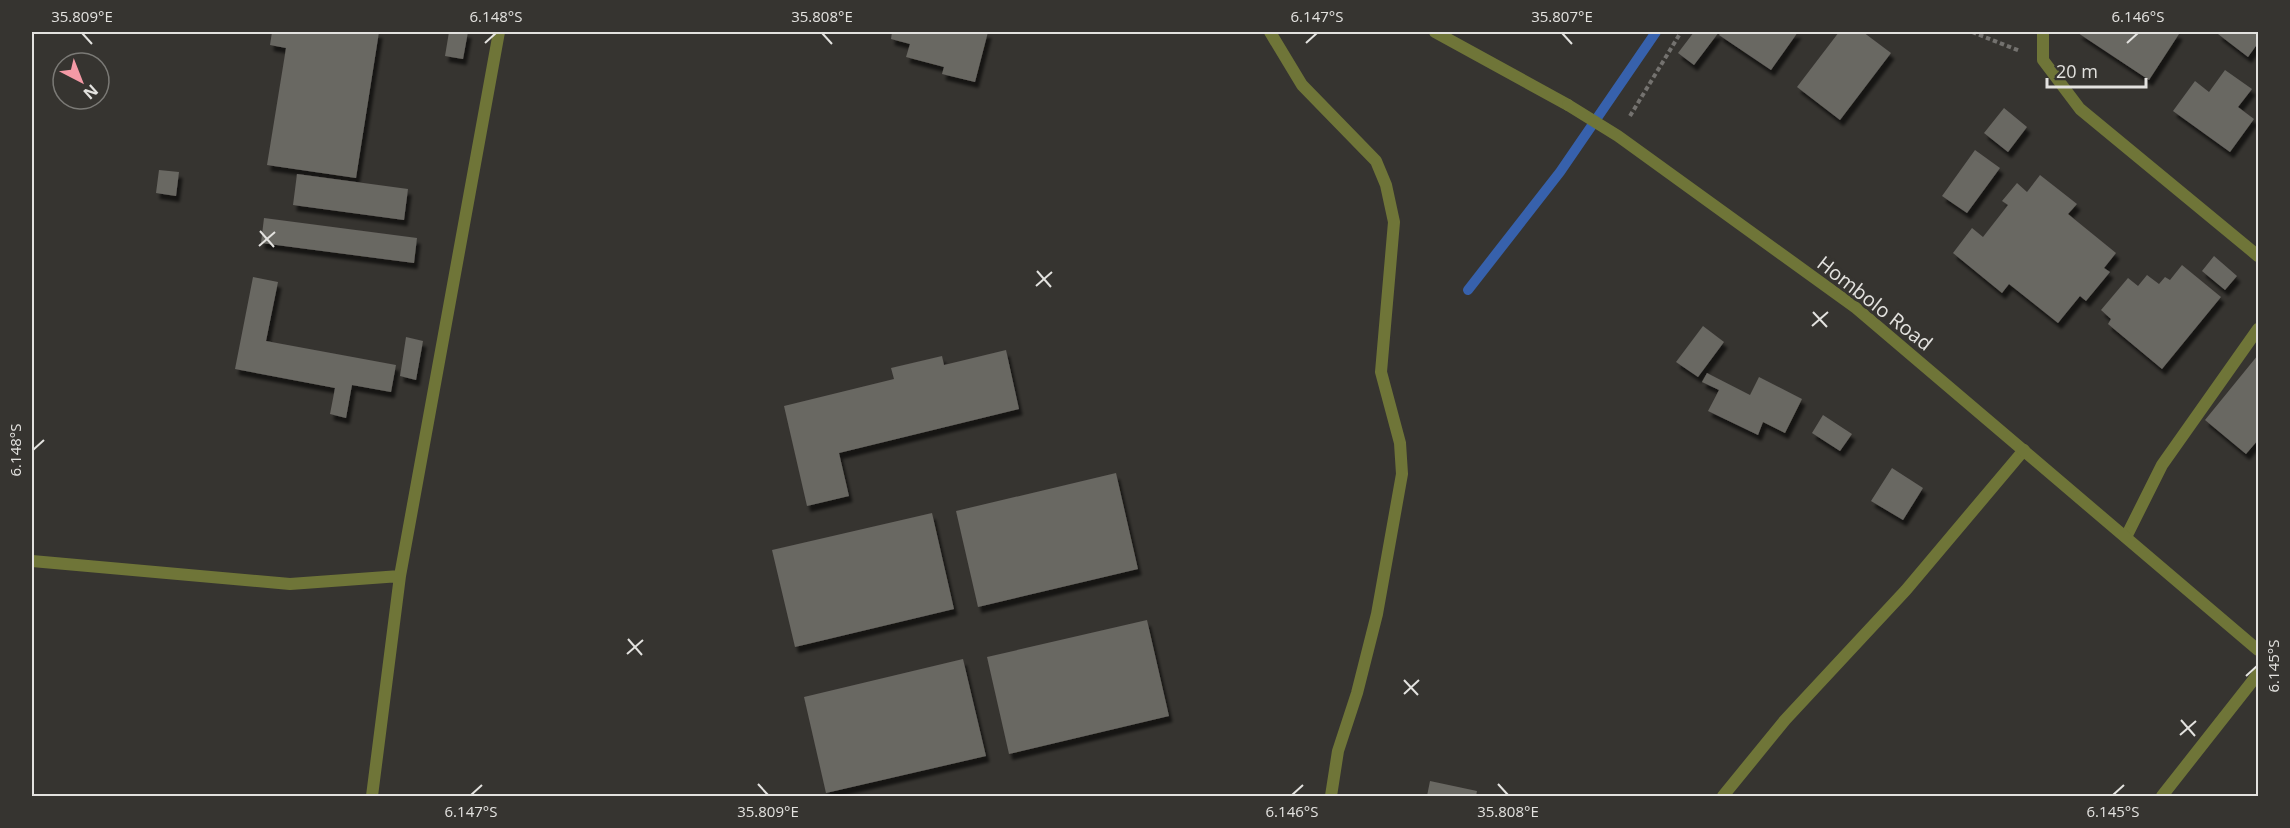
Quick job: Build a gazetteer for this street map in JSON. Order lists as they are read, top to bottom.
{
  "streets": {
    "street": ["Hombolo Road"]
  },
  "scale_bar": "20 m",
  "north": "bottom right",
  "coordinates": [
    "35.809°E",
    "6.148°S",
    "35.808°E",
    "6.147°S",
    "35.807°E",
    "6.146°S",
    "6.145°S"
  ]
}
